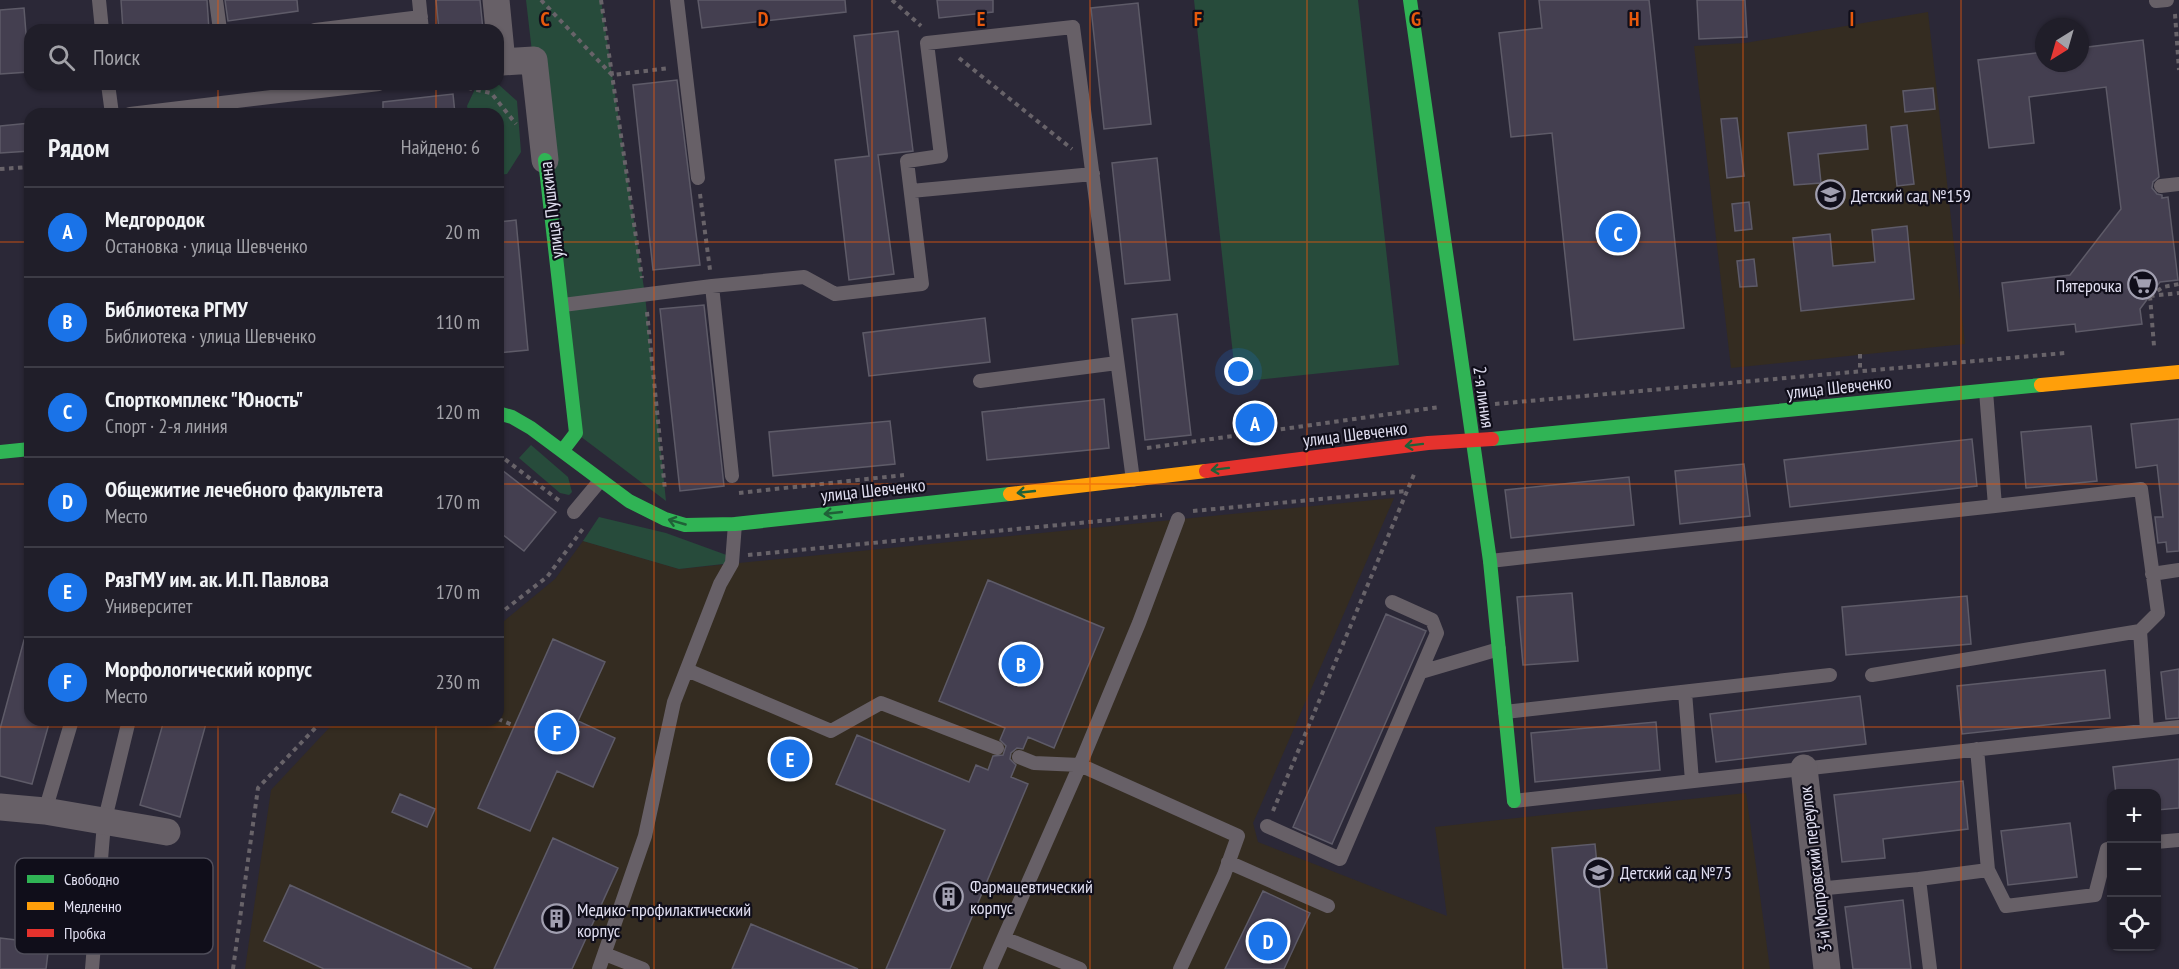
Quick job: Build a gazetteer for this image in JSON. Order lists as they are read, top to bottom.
{
  "streets": {
    "street": [
      "улица Пушкина",
      "улица Шевченко",
      "2-я линия",
      "3-й Мопровский переулок"
    ]
  },
  "crossings": [
    ["улица Пушкина", "улица Шевченко"],
    ["улица Шевченко", "2-я линия"]
  ],
  "one_way": ["улица Шевченко"],
  "places": {
    "school or university": ["Детский сад №159", "Детский сад №75"],
    "supermarket": ["Пятерочка"],
    "building": ["Фармацевтический корпус", "Медико-профилактический корпус"]
  },
  "legend": ["Свободно", "Медленно", "Пробка"],
  "north": "bottom left",
  "page": {
    "search": "Поиск",
    "heading": ["Рядом", "Найдено: 6"],
    "list": [
      {
        "mark": "A",
        "name": "Медгородок",
        "note": "Остановка · улица Шевченко",
        "value": "20 m"
      },
      {
        "mark": "B",
        "name": "Библиотека РГМУ",
        "note": "Библиотека · улица Шевченко",
        "value": "110 m"
      },
      {
        "mark": "C",
        "name": "Спорткомплекс \"Юность\"",
        "note": "Спорт · 2-я линия",
        "value": "120 m"
      },
      {
        "mark": "D",
        "name": "Общежитие лечебного факультета",
        "note": "Место",
        "value": "170 m"
      },
      {
        "mark": "E",
        "name": "РязГМУ им. ак. И.П. Павлова",
        "note": "Университет",
        "value": "170 m"
      },
      {
        "mark": "F",
        "name": "Морфологический корпус",
        "note": "Место",
        "value": "230 m"
      }
    ],
    "pins": [
      "C",
      "A",
      "B",
      "F",
      "E",
      "D"
    ],
    "map_buttons": ["+", "−"]
  },
  "grid": {
    "columns": [
      "C",
      "D",
      "E",
      "F",
      "G",
      "H",
      "I"
    ]
  }
}
